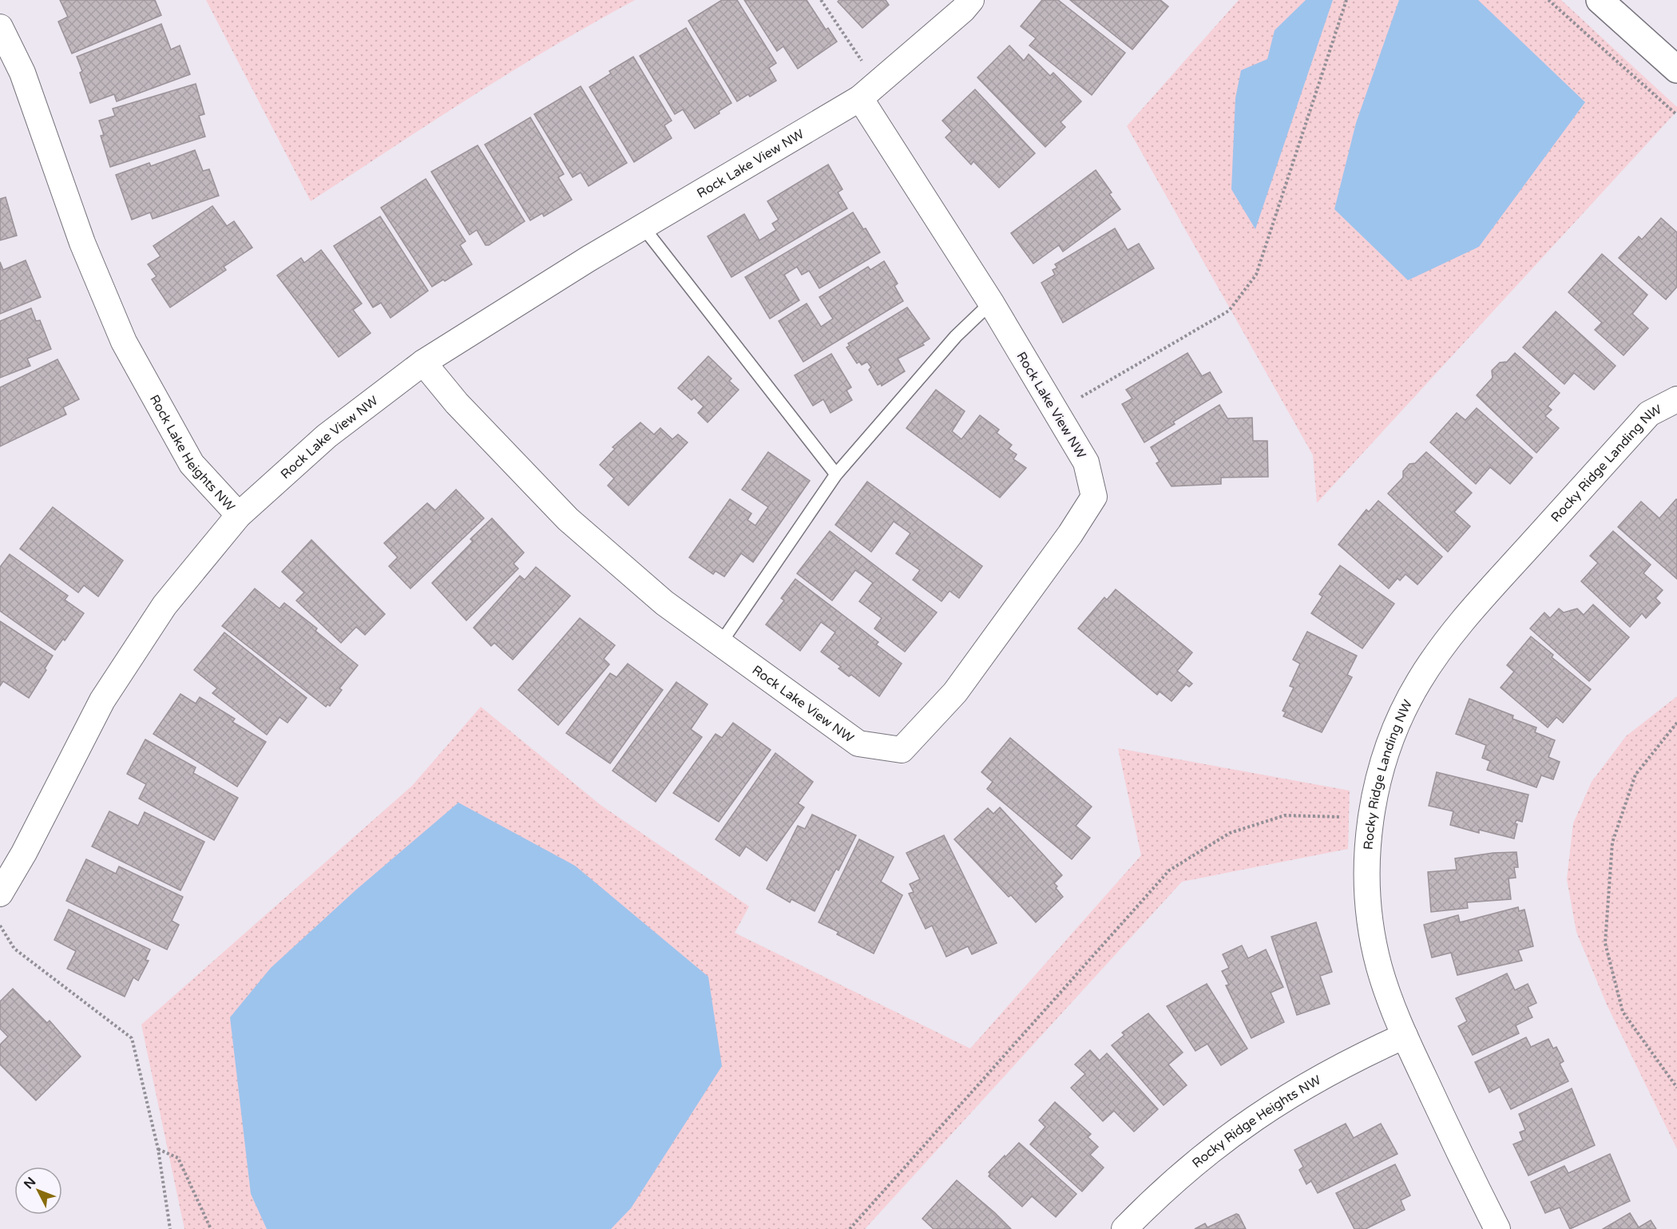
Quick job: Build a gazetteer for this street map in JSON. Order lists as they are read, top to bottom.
{
  "streets": {
    "street": [
      "Rock Lake View NW",
      "Rock Lake Heights NW",
      "Rocky Ridge Landing NW",
      "Rocky Ridge Heights NW"
    ]
  },
  "crossings": [
    ["Rock Lake View NW", "Rock Lake Heights NW"],
    ["Rocky Ridge Landing NW", "Rocky Ridge Heights NW"]
  ],
  "north": "top left"
}
